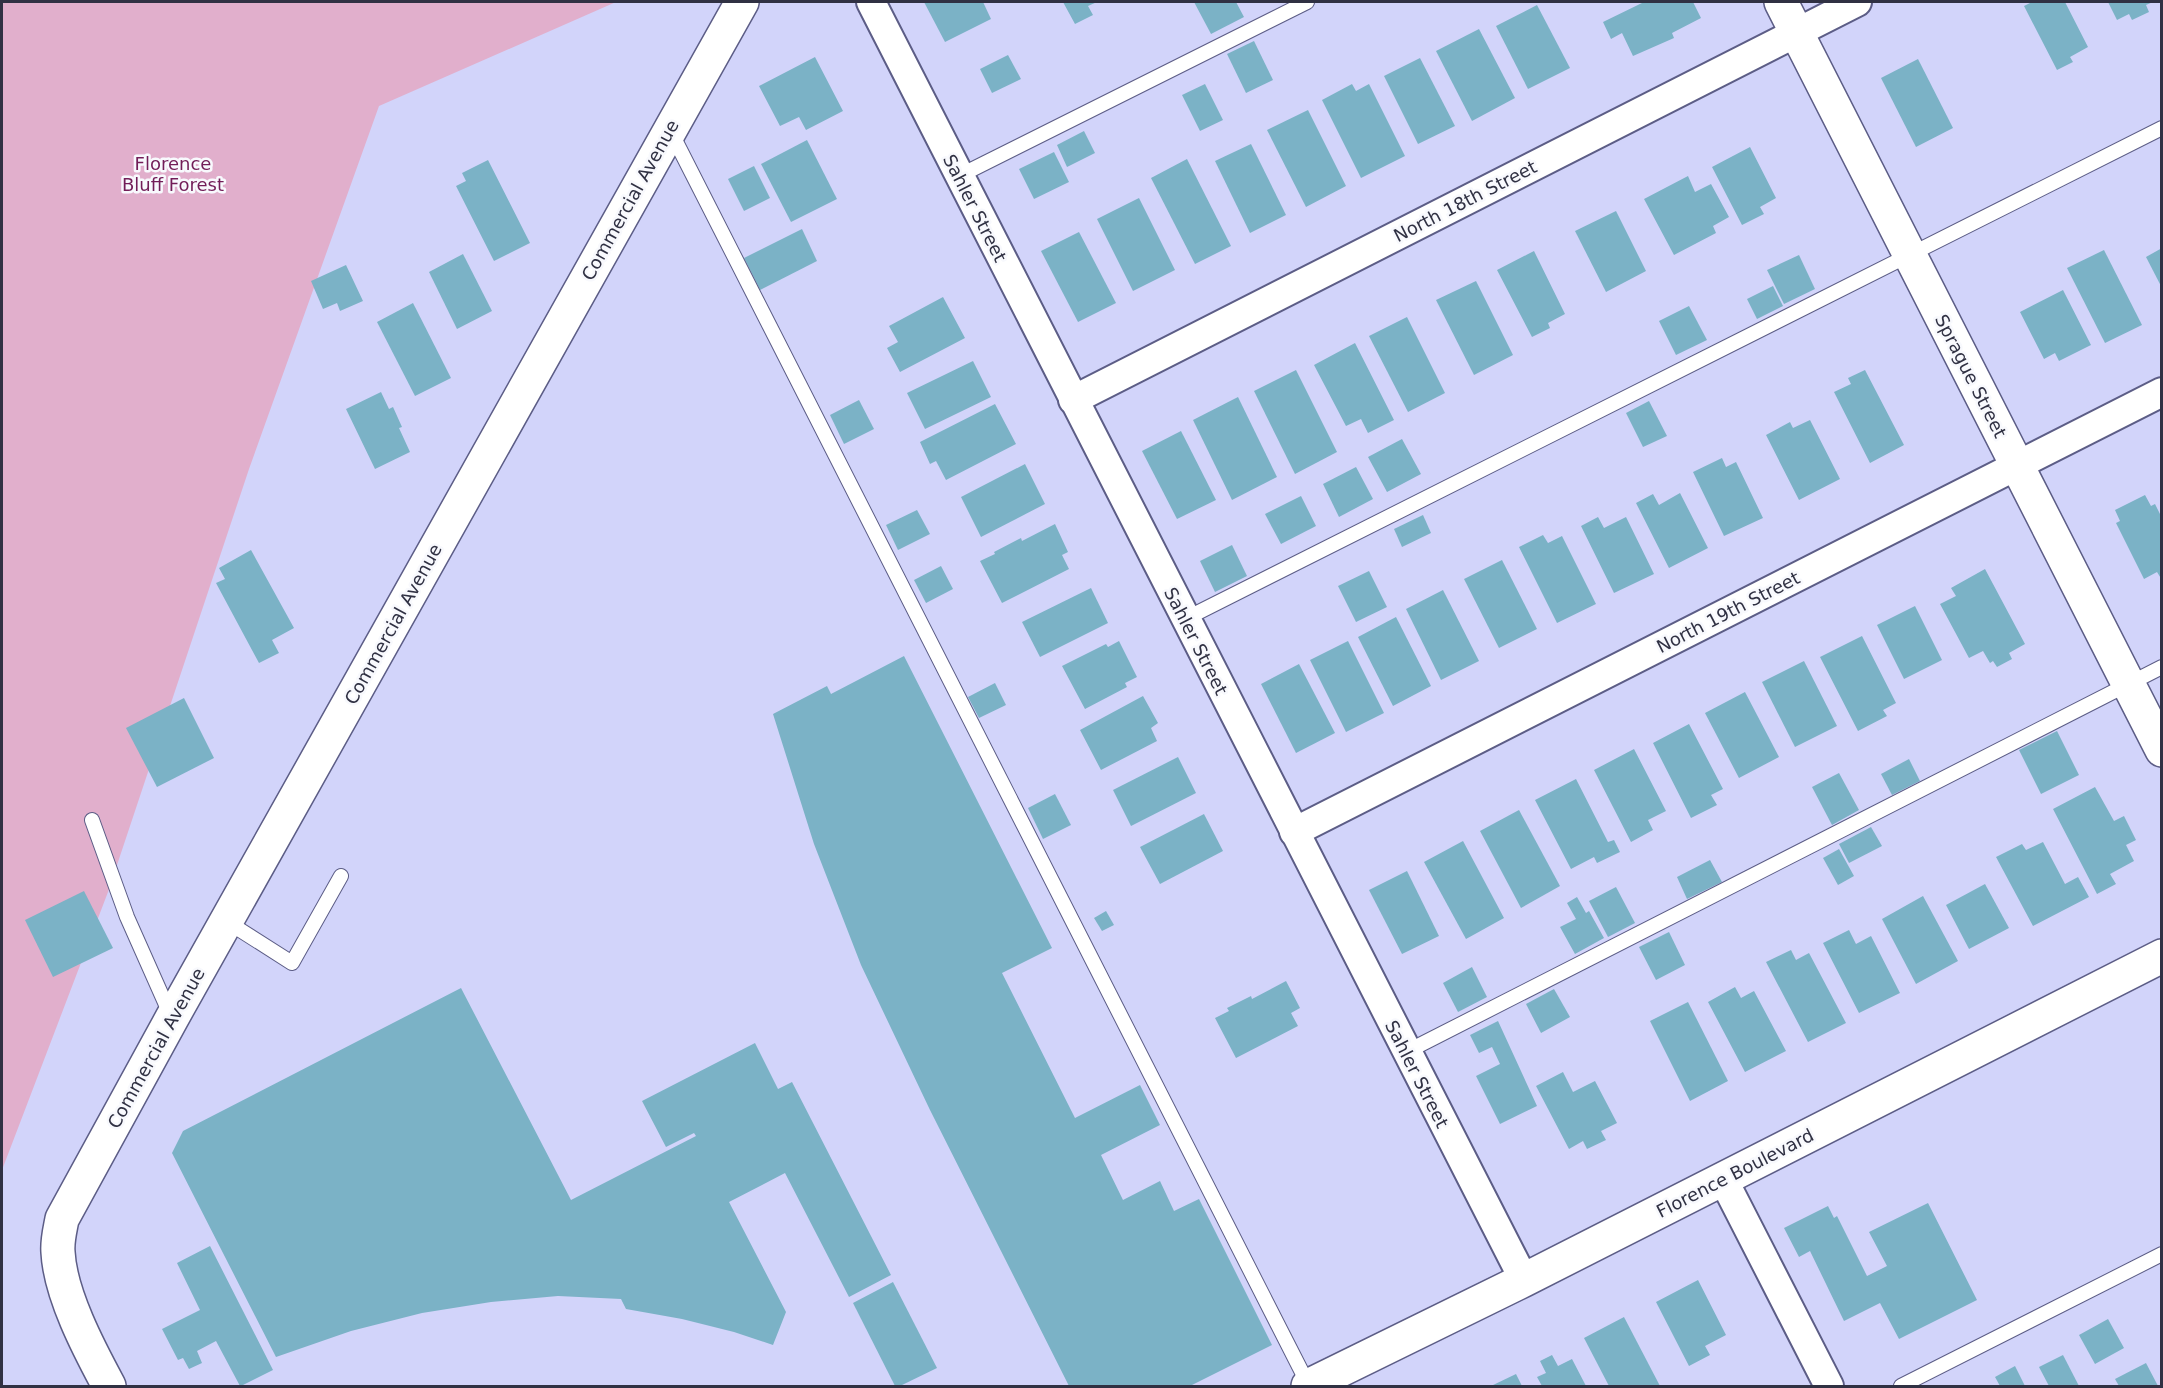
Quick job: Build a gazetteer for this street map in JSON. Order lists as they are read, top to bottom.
{
  "streets": {
    "street": [
      "Commercial Avenue",
      "North 18th Street",
      "Sahler Street",
      "Sprague Street",
      "North 19th Street",
      "Florence Boulevard"
    ]
  },
  "crossings": [
    ["North 18th Street", "Sahler Street"],
    ["North 18th Street", "Sprague Street"],
    ["Sahler Street", "North 19th Street"],
    ["Sahler Street", "Florence Boulevard"],
    ["Sprague Street", "North 19th Street"]
  ],
  "parks": ["Florence Bluff Forest"]
}
